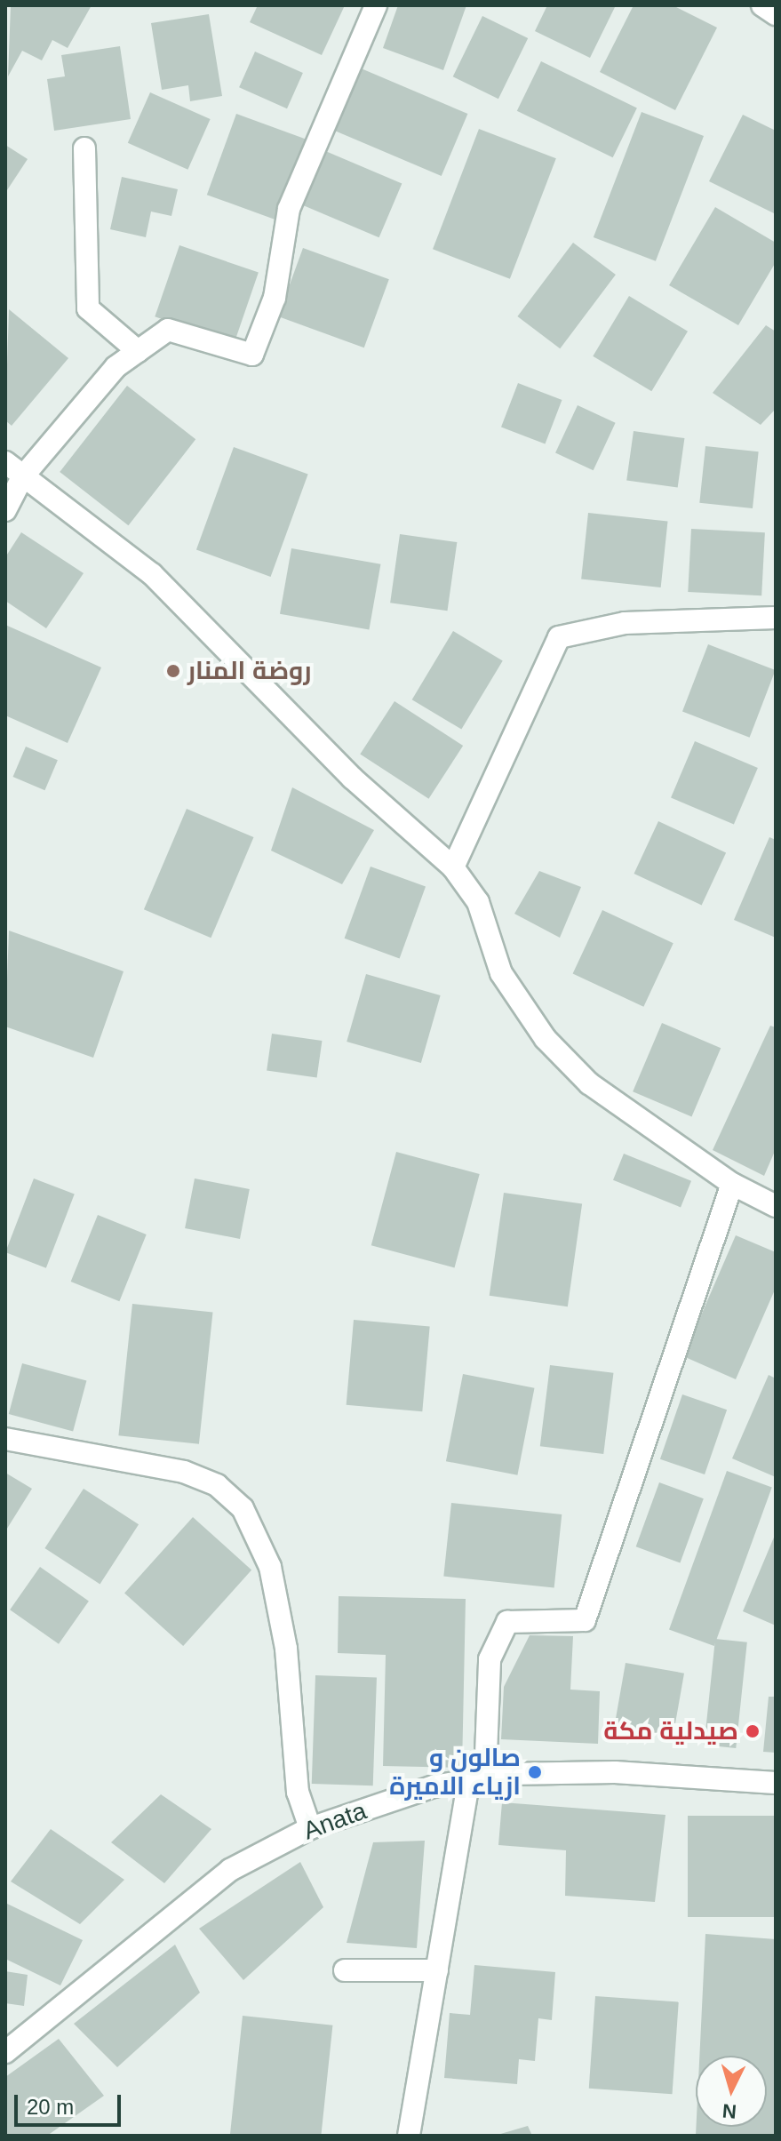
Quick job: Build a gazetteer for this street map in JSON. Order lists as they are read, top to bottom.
{
  "streets": {
    "street": ["Anata"]
  },
  "places": ["روضة المنار", "صيدلية مكة", "صالون و ازياء الاميرة"],
  "scale_bar": "20 m",
  "north": "bottom"
}
